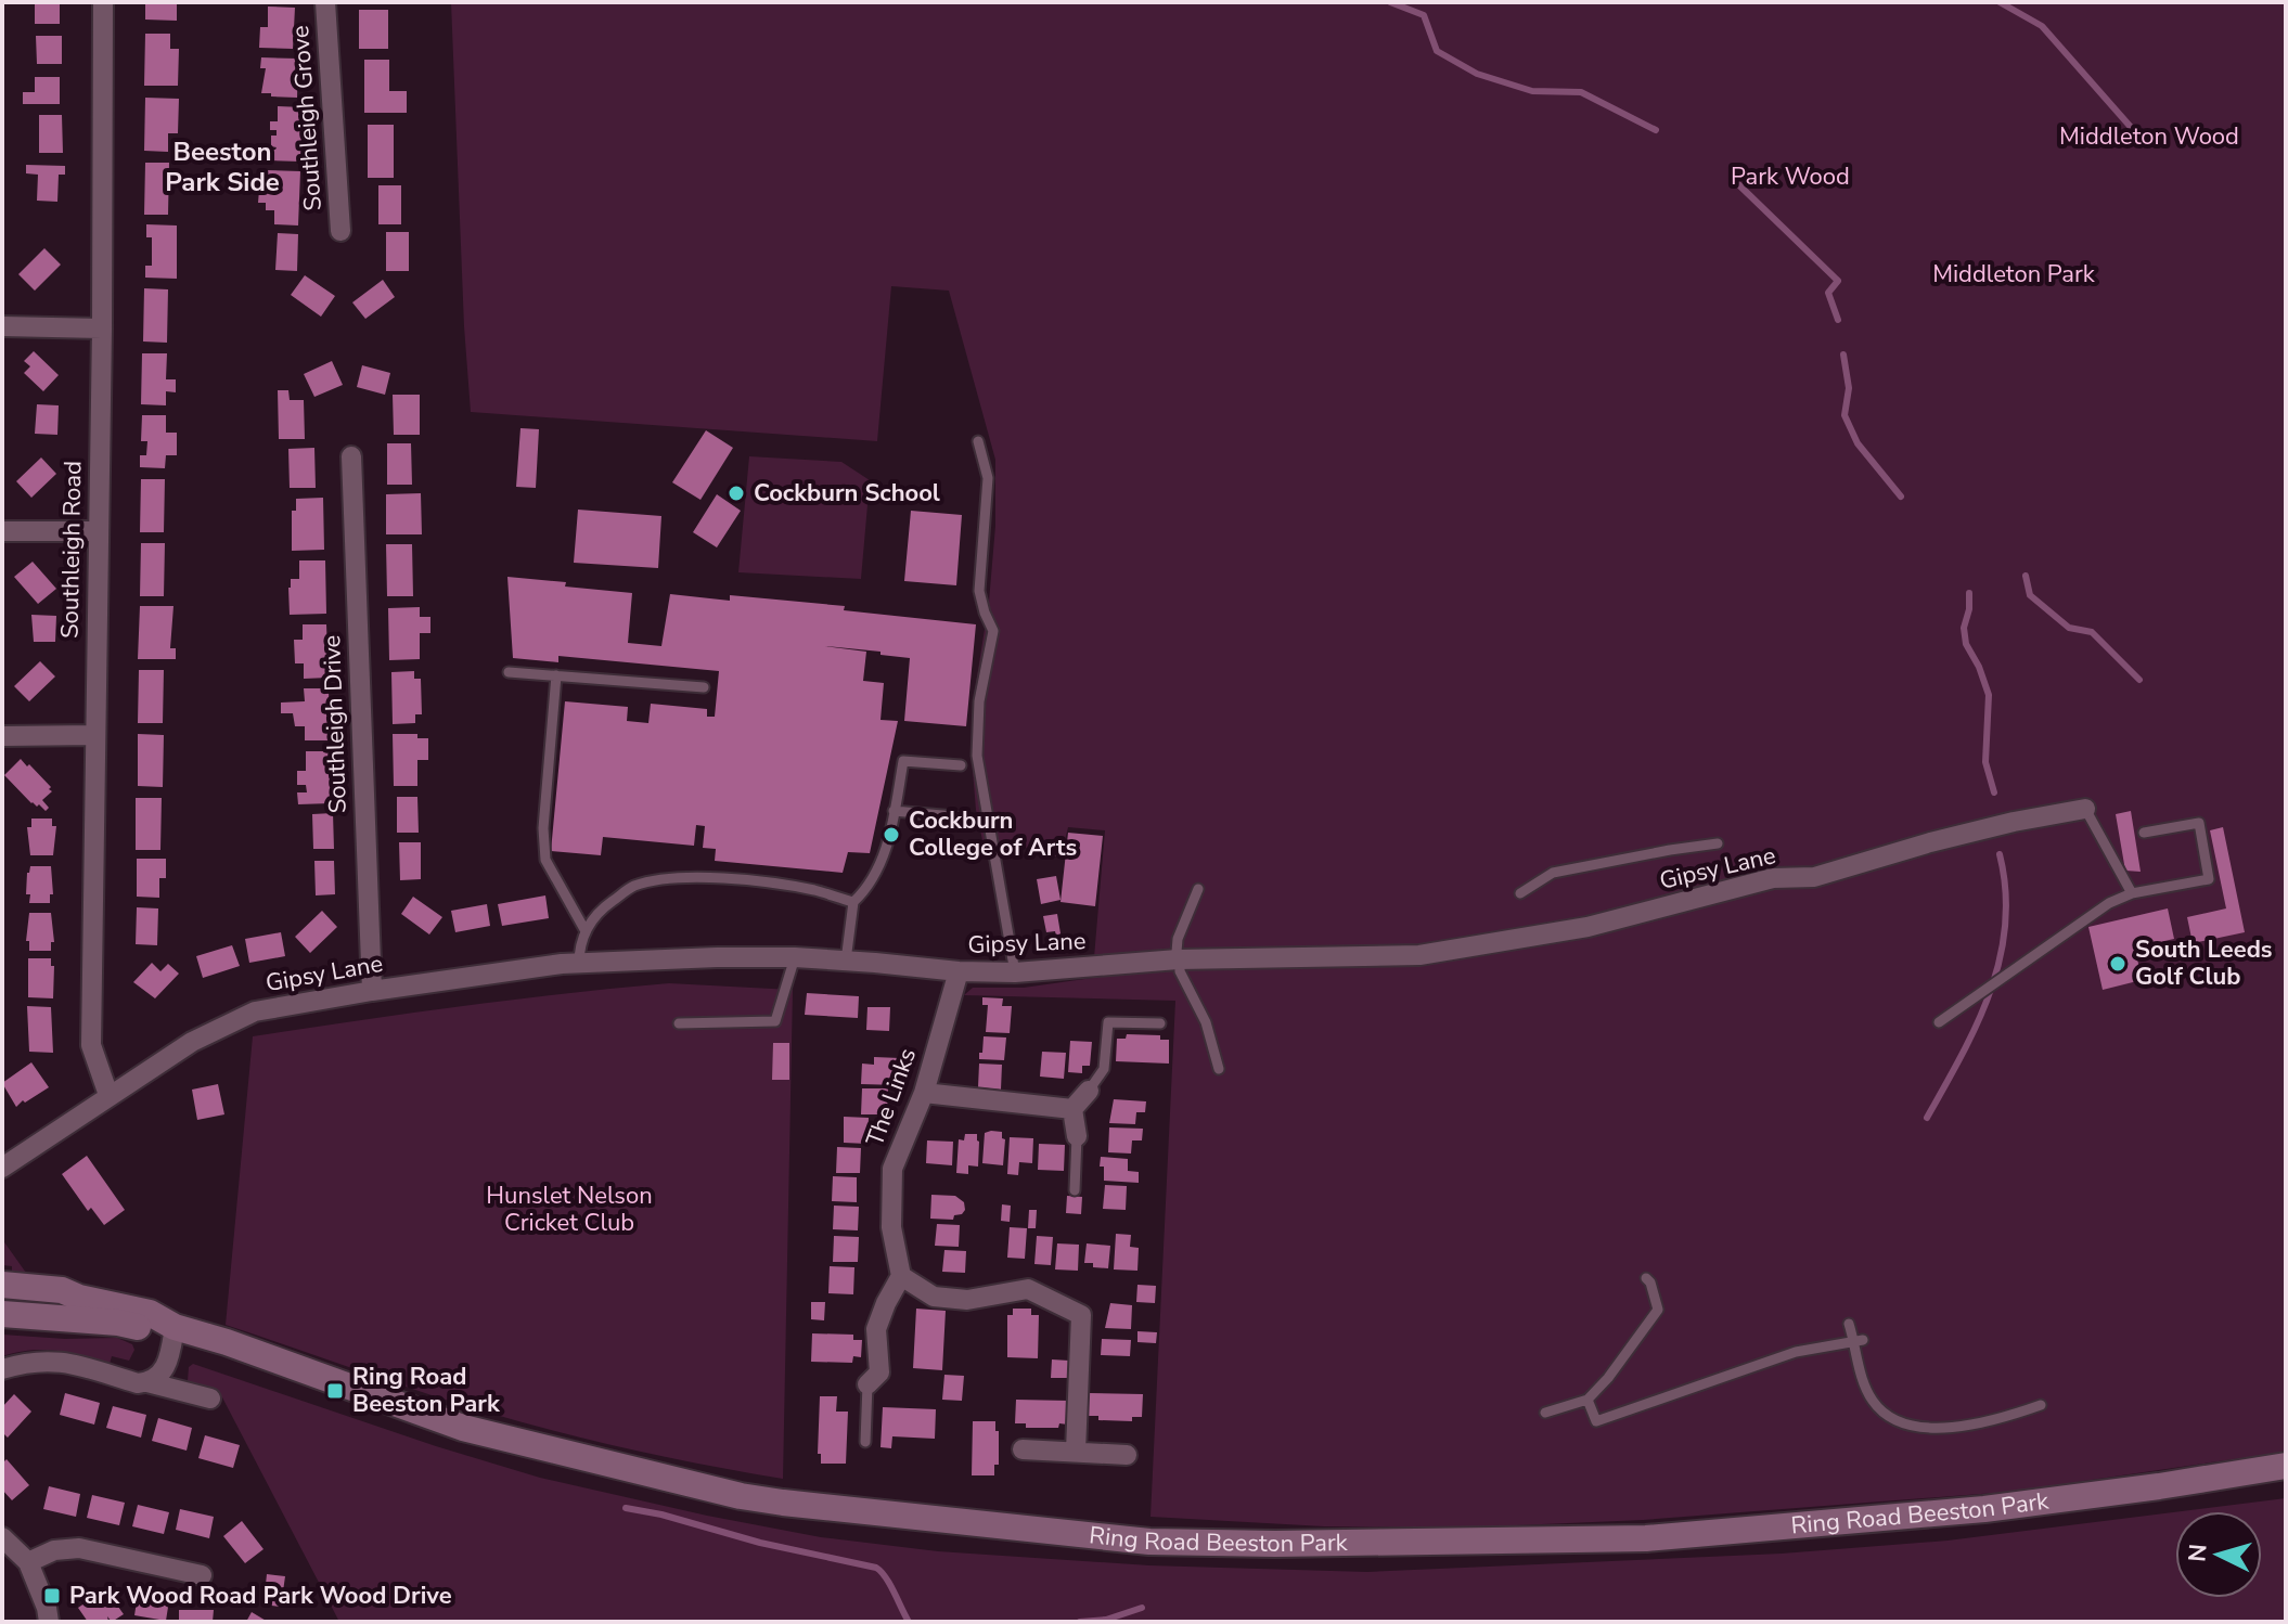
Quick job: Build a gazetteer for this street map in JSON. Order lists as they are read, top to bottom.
{
  "streets": {
    "street": [
      "Southleigh Grove",
      "Southleigh Road",
      "Southleigh Drive",
      "Gipsy Lane",
      "The Links",
      "Ring Road Beeston Park"
    ]
  },
  "crossings": [
    ["Southleigh Road", "Gipsy Lane"],
    ["Southleigh Drive", "Gipsy Lane"],
    ["Gipsy Lane", "The Links"]
  ],
  "districts": ["Beeston Park Side"],
  "parks": [
    "Middleton Wood",
    "Park Wood",
    "Middleton Park",
    "Hunslet Nelson Cricket Club"
  ],
  "places": {
    "other": ["Cockburn School", "Cockburn College of Arts", "South Leeds Golf Club"],
    "transit": ["Ring Road Beeston Park", "Park Wood Road Park Wood Drive"]
  },
  "north": "left"
}
